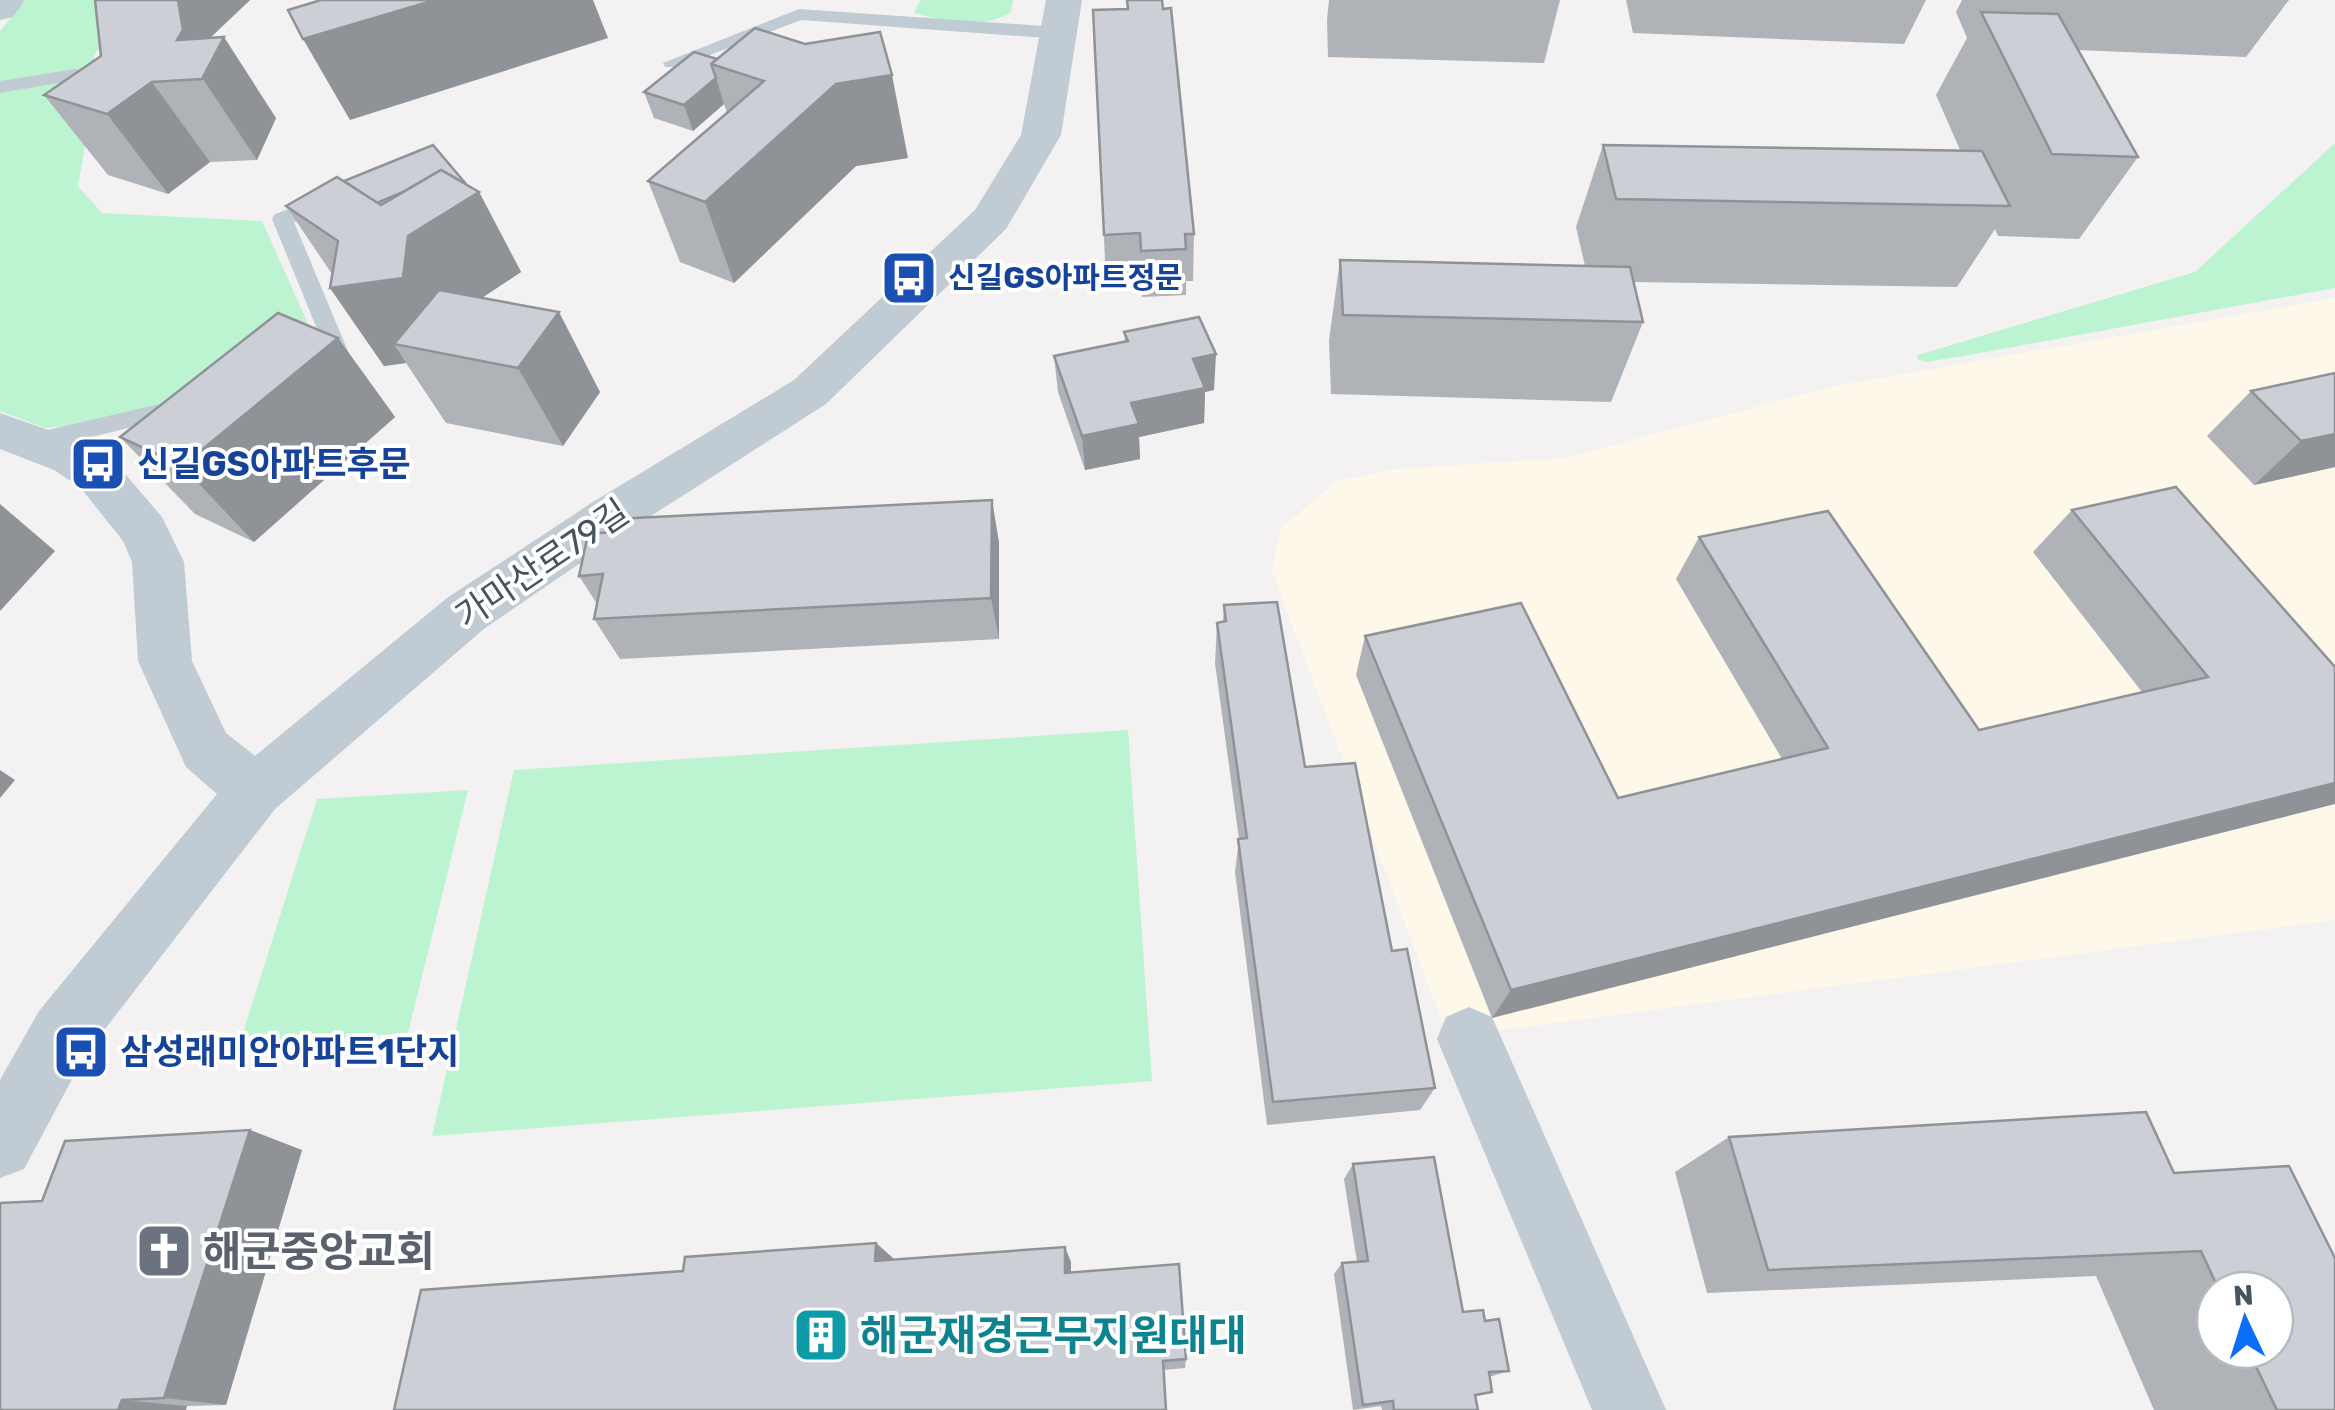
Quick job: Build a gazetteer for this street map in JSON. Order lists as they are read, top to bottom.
{
  "streets": {
    "street": ["가마산로79길"]
  },
  "places": {
    "bus stop": ["신길GS아파트정문", "신길GS아파트후문", "삼성래미안아파트1단지"],
    "church": ["해군중앙교회"],
    "building": ["해군재경근무지원대대"]
  },
  "north": "top"
}
